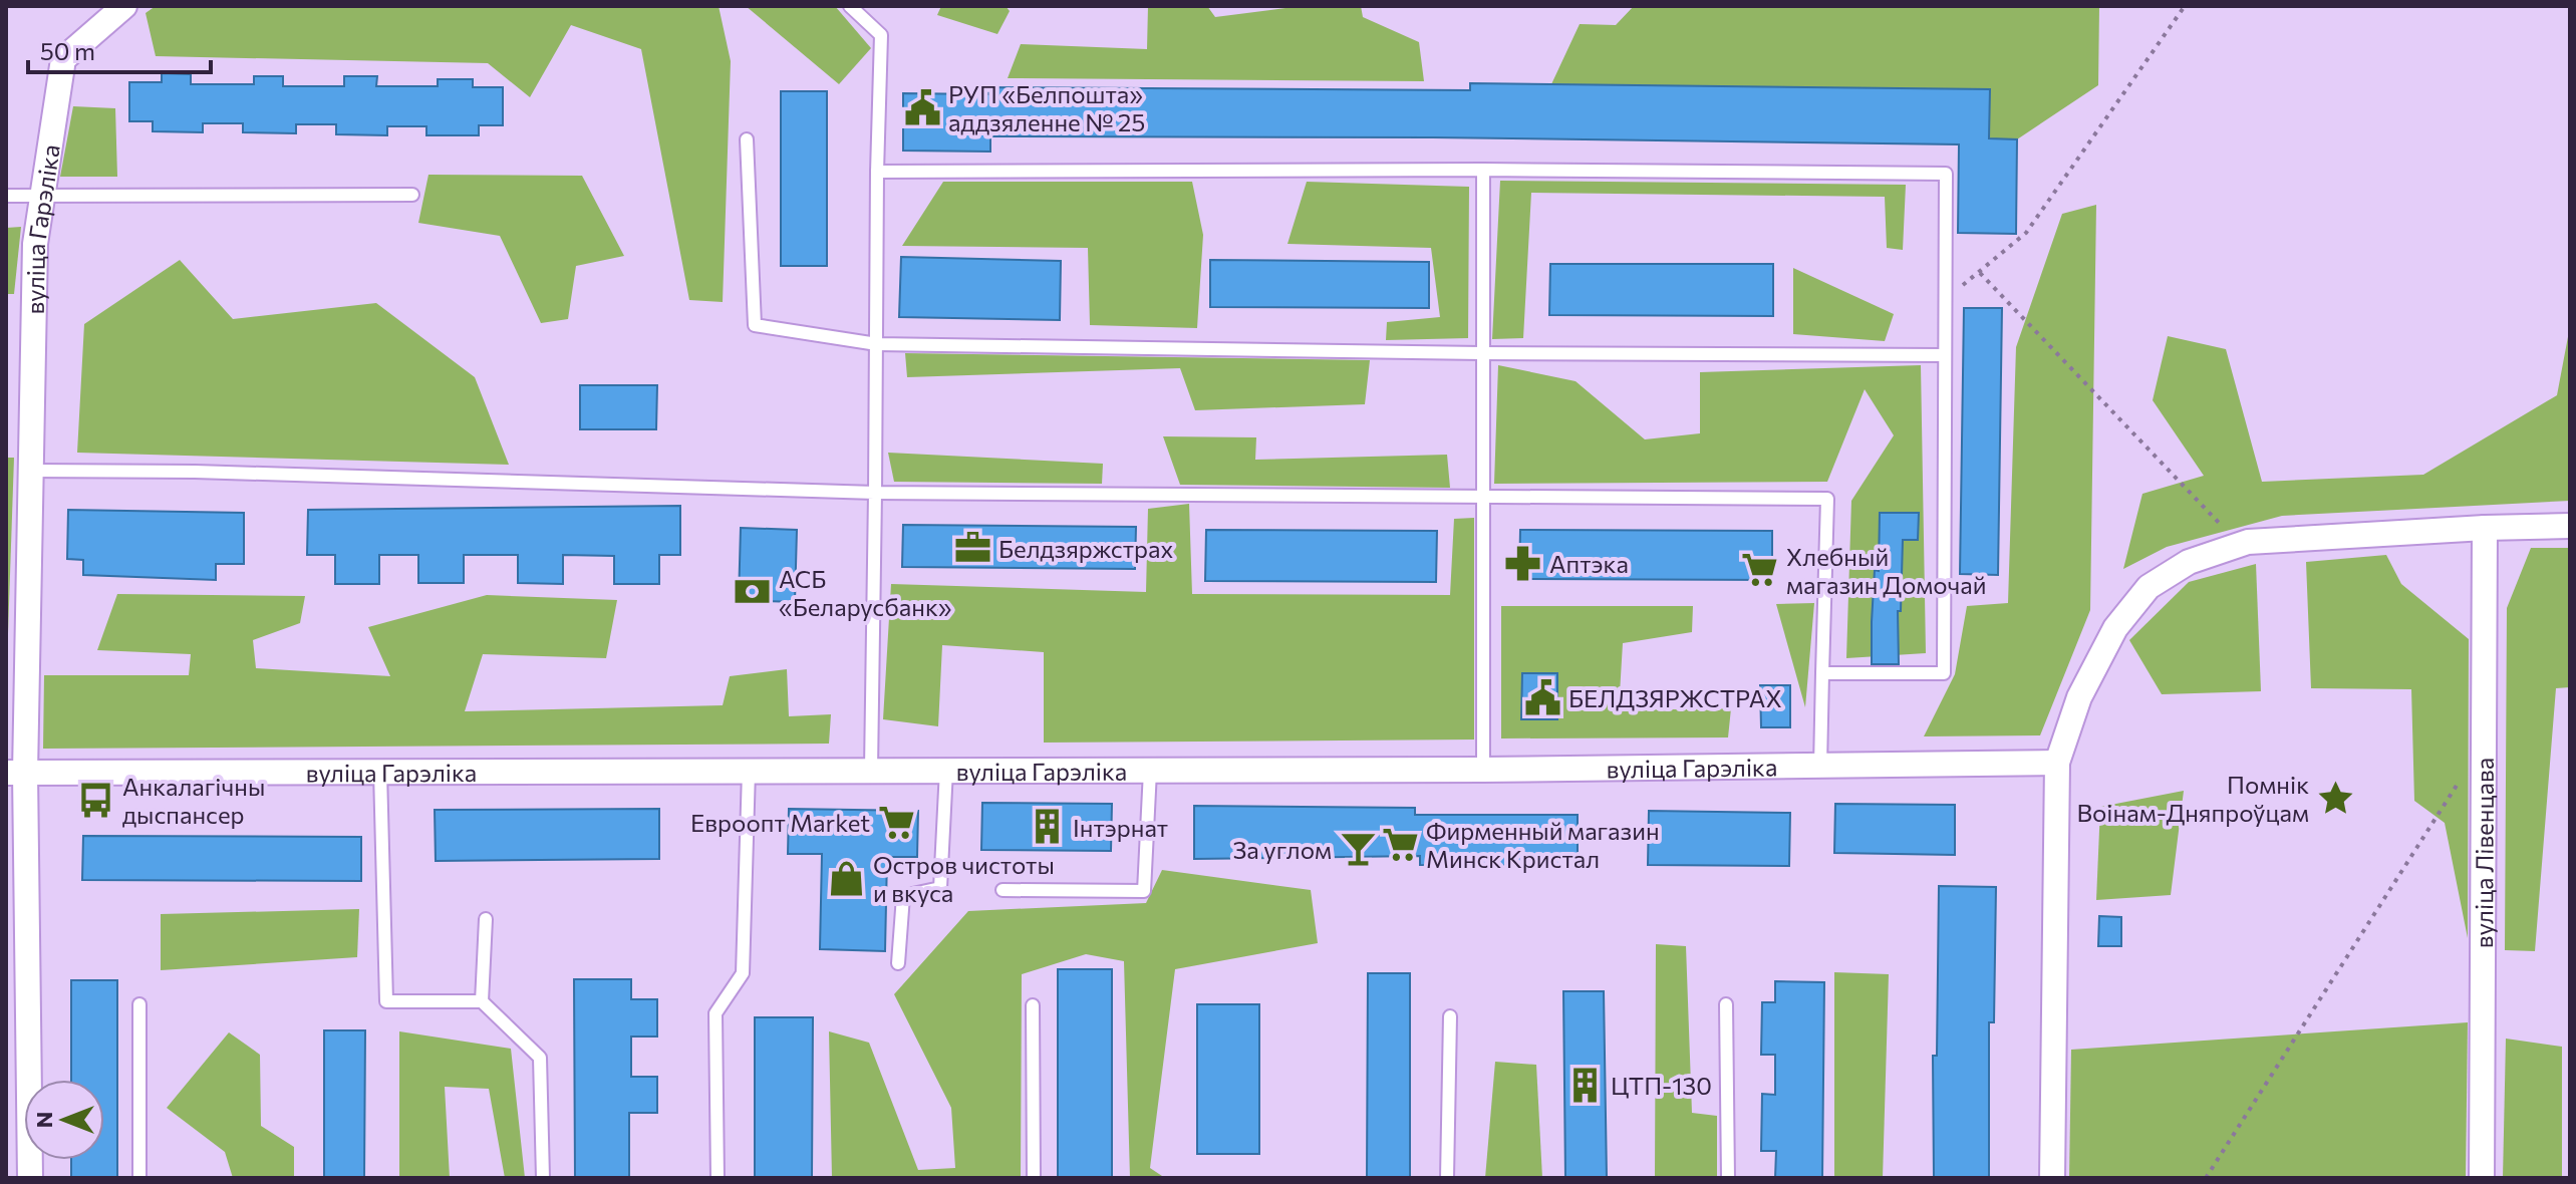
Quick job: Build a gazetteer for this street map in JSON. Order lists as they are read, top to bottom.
{
  "streets": {
    "street": ["вуліца Гарэліка", "вуліца Лівенцава"]
  },
  "places": {
    "public building": ["РУП «Белпошта» аддзяленне № 25", "БЕЛДЗЯРЖСТРАХ"],
    "office": ["Белдзяржстрах"],
    "pharmacy": ["Аптэка"],
    "supermarket": ["Хлебный магазин Домочай", "Евроопт Market", "Фирменный магазин Минск Кристал"],
    "bank": ["АСБ «Беларусбанк»"],
    "place": ["Помнік Воінам-Дняпроўцам"],
    "bus stop": ["Анкалагічны дыспансер"],
    "building": ["Інтэрнат", "ЦТП-130"],
    "bar": ["За углом"],
    "shop": ["Остров чистоты и вкуса"]
  },
  "scale_bar": "50 m",
  "north": "left"
}
